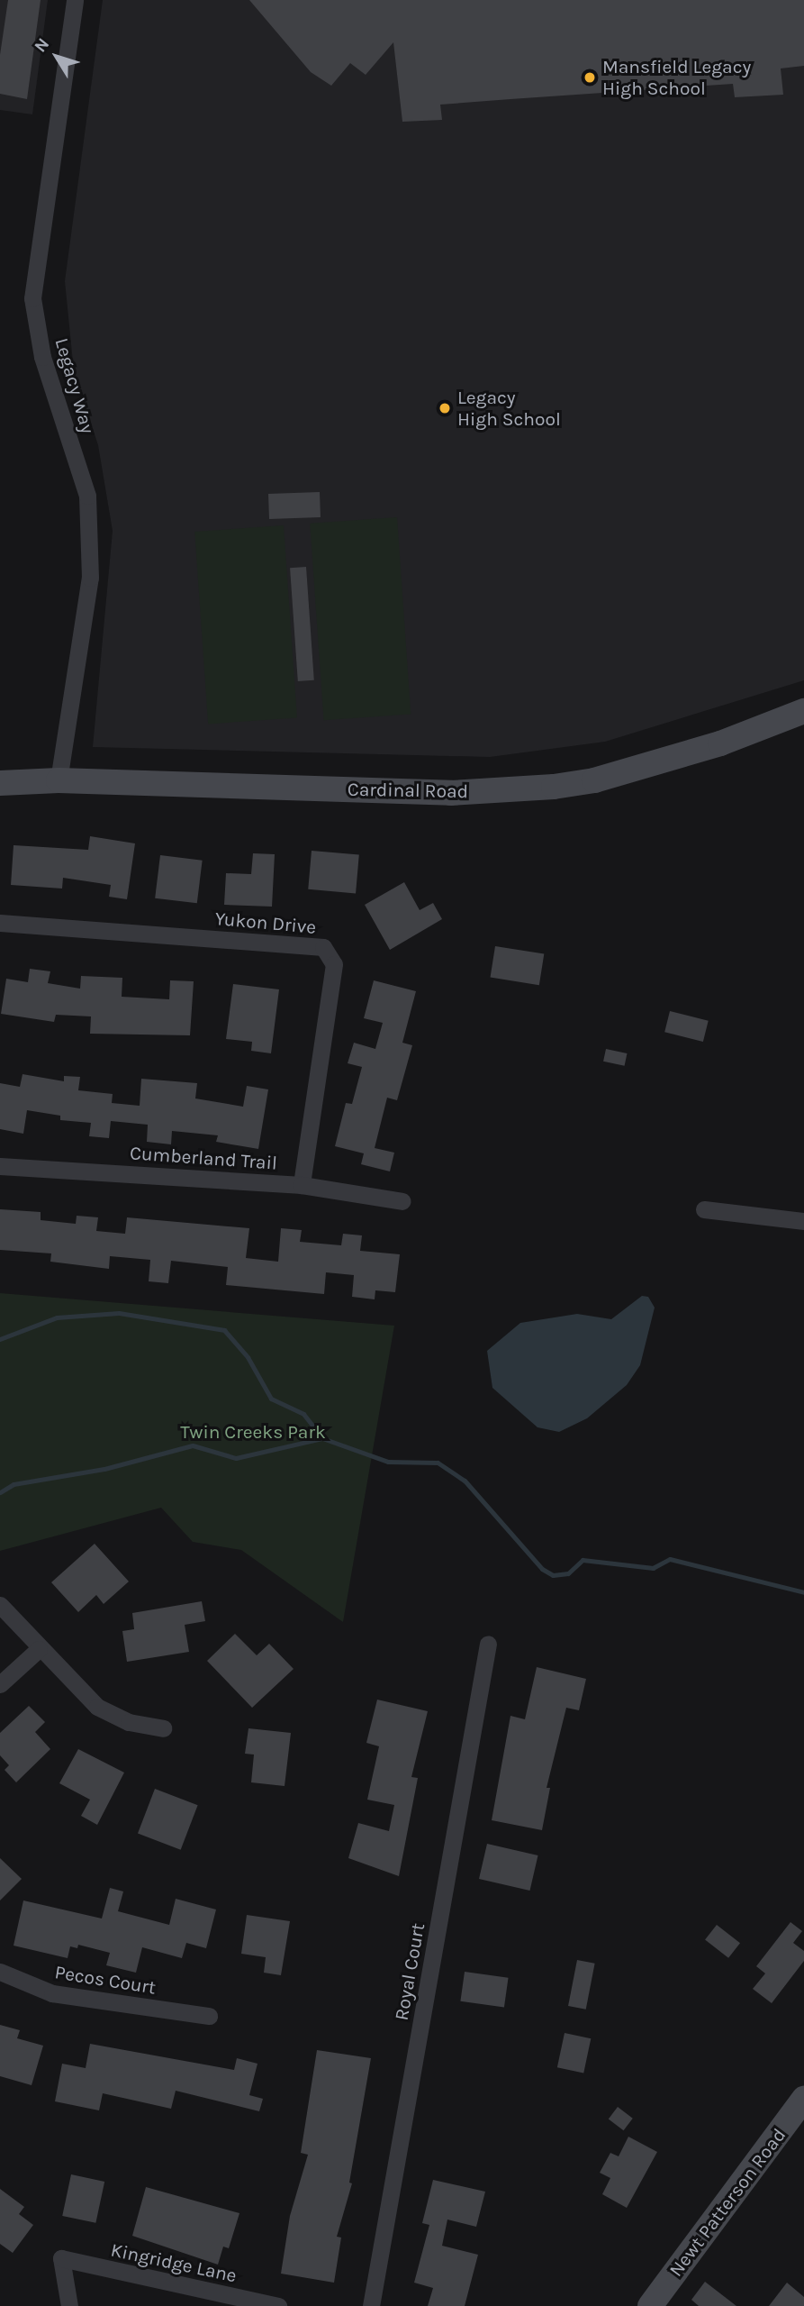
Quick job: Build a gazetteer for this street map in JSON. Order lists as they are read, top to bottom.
{
  "streets": {
    "street": [
      "Legacy Way",
      "Cardinal Road",
      "Yukon Drive",
      "Cumberland Trail",
      "Royal Court",
      "Pecos Court",
      "Newt Patterson Road",
      "Kingridge Lane"
    ]
  },
  "crossings": [
    ["Legacy Way", "Cardinal Road"],
    ["Yukon Drive", "Cumberland Trail"]
  ],
  "parks": ["Twin Creeks Park"],
  "places": ["Mansfield Legacy High School", "Legacy High School"],
  "north": "top left"
}
